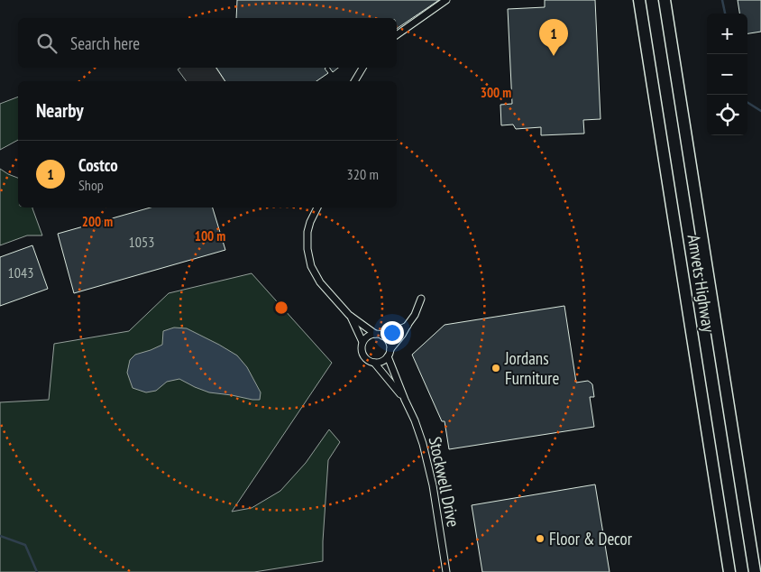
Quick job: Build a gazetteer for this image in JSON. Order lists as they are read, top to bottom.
{
  "streets": {
    "highway": ["Amvets Highway"],
    "street": ["Stockwell Drive"]
  },
  "places": ["Jordans Furniture", "Floor & Decor"],
  "house_numbers": ["1053", "1043"],
  "page": {
    "map_buttons": ["+", "−"],
    "search": "Search here",
    "pins": "1",
    "heading": "Nearby",
    "list": [
      {
        "mark": "1",
        "name": "Costco",
        "note": "Shop",
        "value": "320 m"
      }
    ]
  },
  "rings": ["300 m", "200 m", "100 m"]
}
